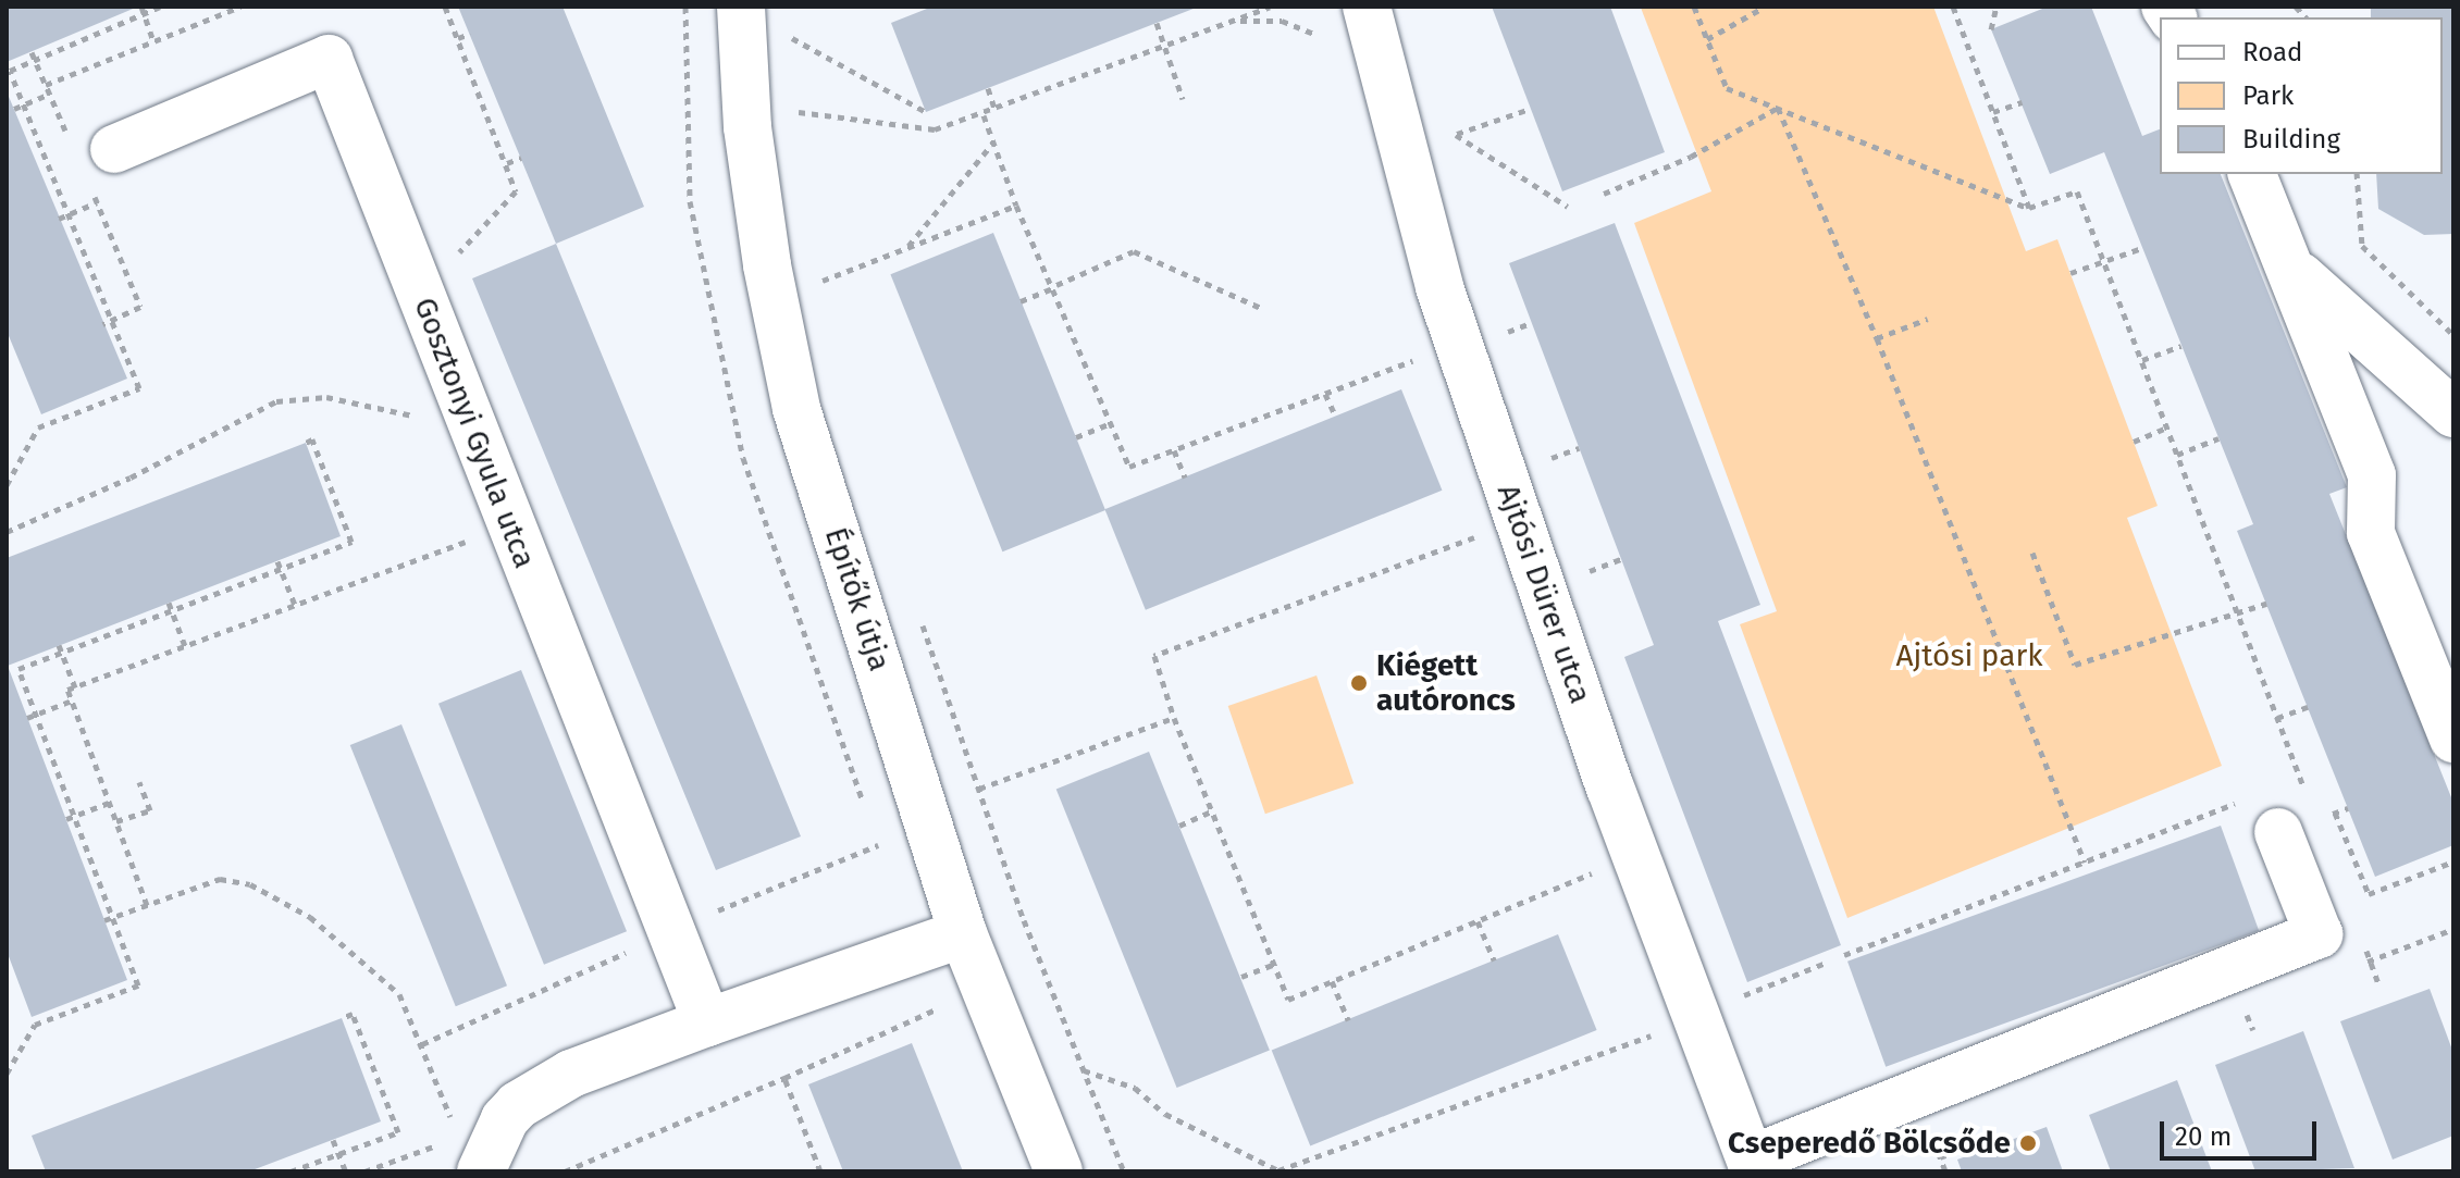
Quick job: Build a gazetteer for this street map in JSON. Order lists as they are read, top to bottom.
{
  "streets": {
    "street": ["Gosztonyi Gyula utca", "Ajtósi Dürer utca", "Építők útja"]
  },
  "parks": ["Ajtósi park"],
  "places": ["Kiégett autóroncs", "Cseperedő Bölcsőde"],
  "legend": ["Road", "Park", "Building"],
  "scale_bar": "20 m"
}
